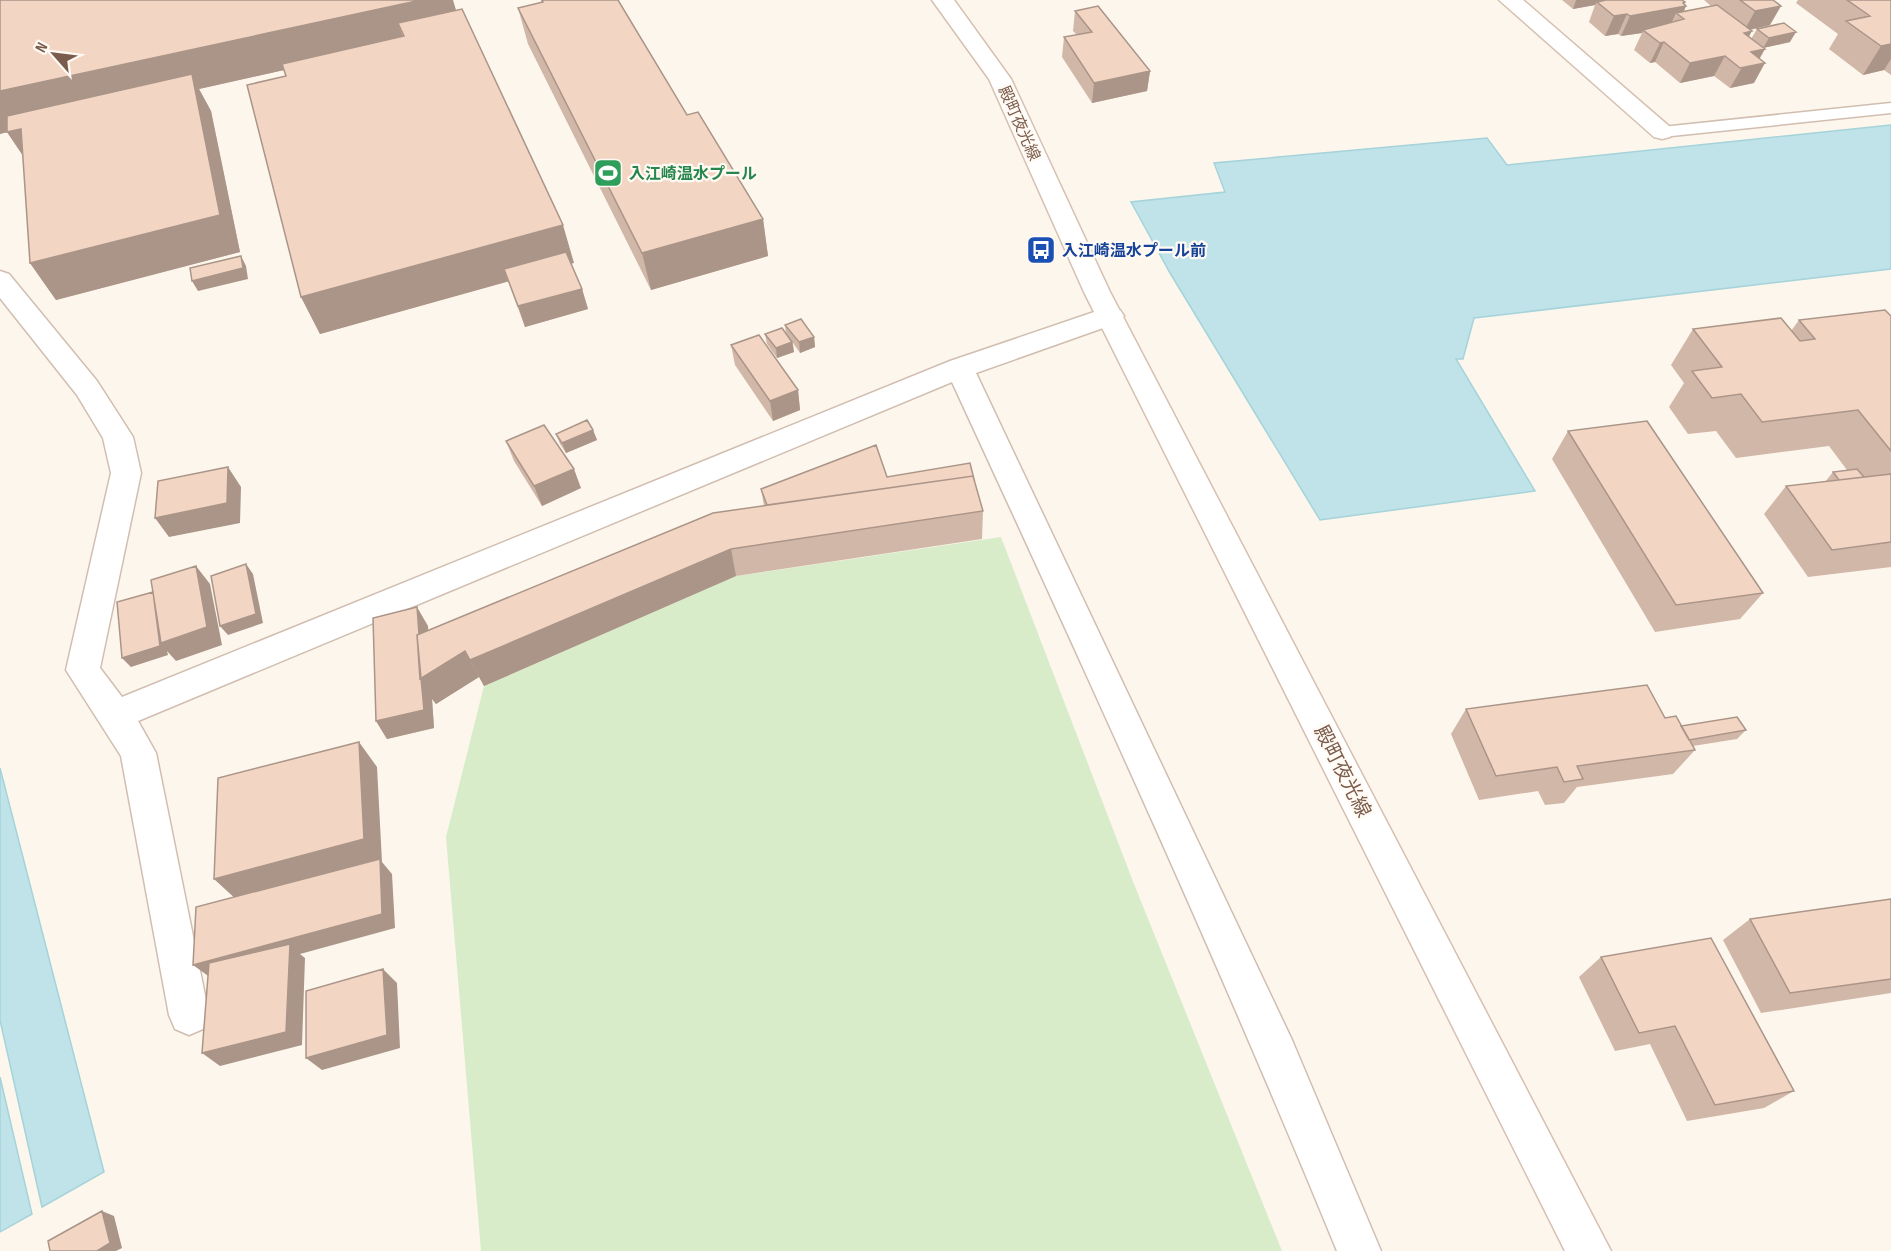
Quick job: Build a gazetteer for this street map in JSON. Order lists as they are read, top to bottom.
{
  "streets": {
    "street": ["殿町夜光線"]
  },
  "places": {
    "sports": ["入江崎温水プール"],
    "bus stop": ["入江崎温水プール前"]
  },
  "north": "top left"
}
